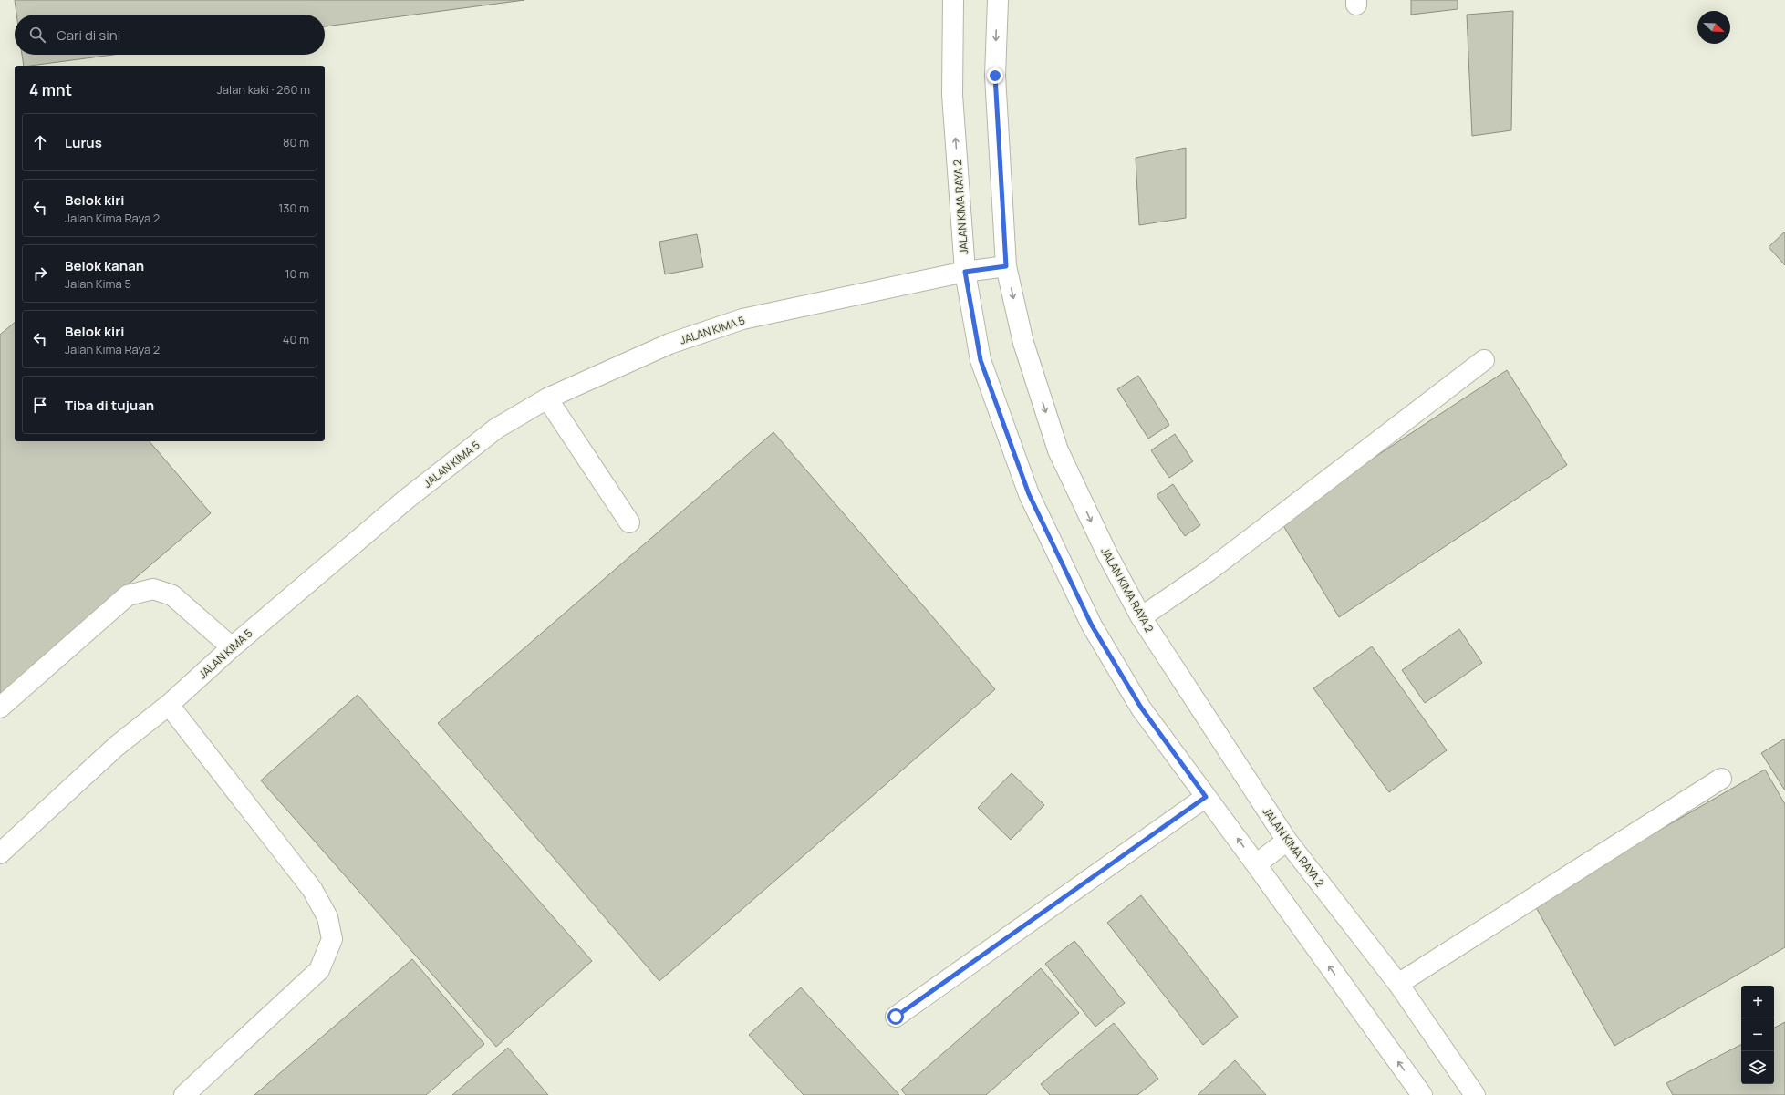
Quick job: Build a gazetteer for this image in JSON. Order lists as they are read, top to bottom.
{
  "streets": {
    "street": ["JALAN KIMA RAYA 2", "JALAN KIMA 5"]
  },
  "crossings": [
    ["JALAN KIMA RAYA 2", "JALAN KIMA 5"]
  ],
  "north": "bottom right",
  "page": {
    "search": "Cari di sini",
    "heading": ["4 mnt", "Jalan kaki · 260 m"],
    "list": [
      ["Lurus", "80 m"],
      ["Belok kiri", "Jalan Kima Raya 2", "130 m"],
      ["Belok kanan", "Jalan Kima 5", "10 m"],
      ["Belok kiri", "Jalan Kima Raya 2", "40 m"],
      "Tiba di tujuan"
    ],
    "map_buttons": ["+", "−"]
  }
}
